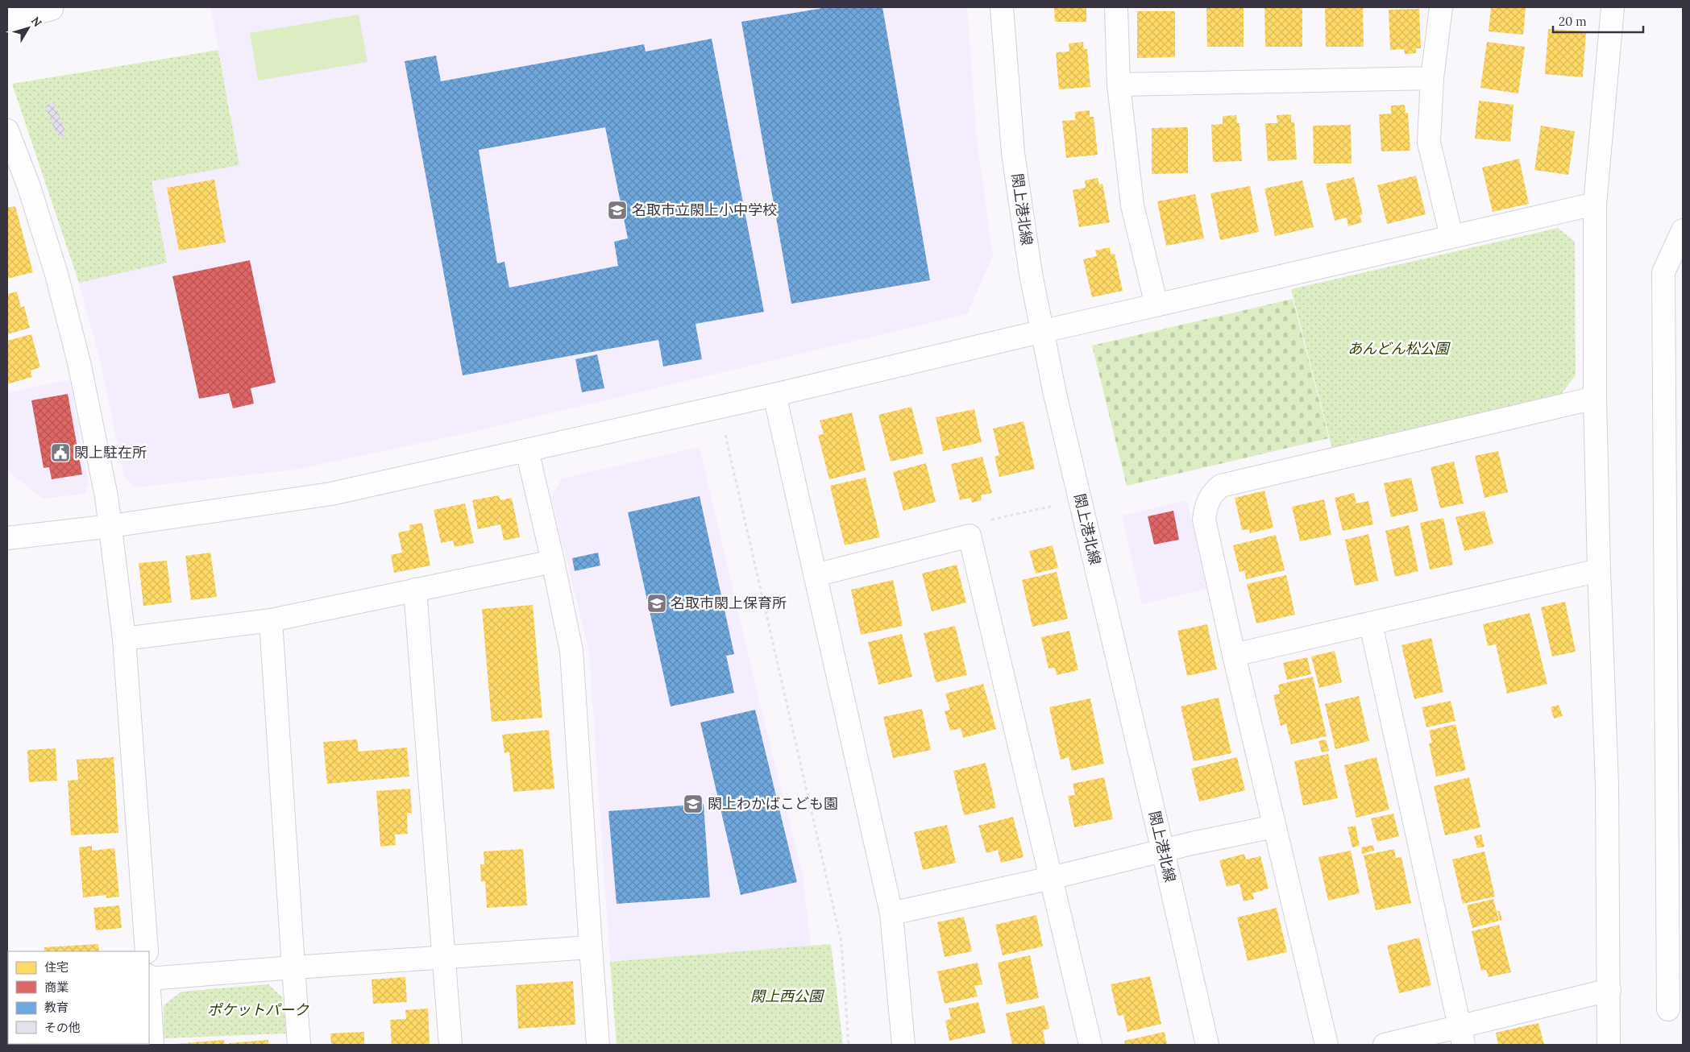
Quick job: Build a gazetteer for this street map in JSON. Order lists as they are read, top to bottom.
{
  "streets": {
    "street": ["閖上港北線"]
  },
  "parks": ["あんどん松公園", "閖上西公園", "ポケットパーク"],
  "places": {
    "school or university": ["名取市立閖上小中学校", "名取市閖上保育所", "閖上わかばこども園"],
    "public building": ["閖上駐在所"]
  },
  "legend": [
    "住宅",
    "商業",
    "教育",
    "その他"
  ],
  "scale_bar": "20 m",
  "north": "top right"
}
